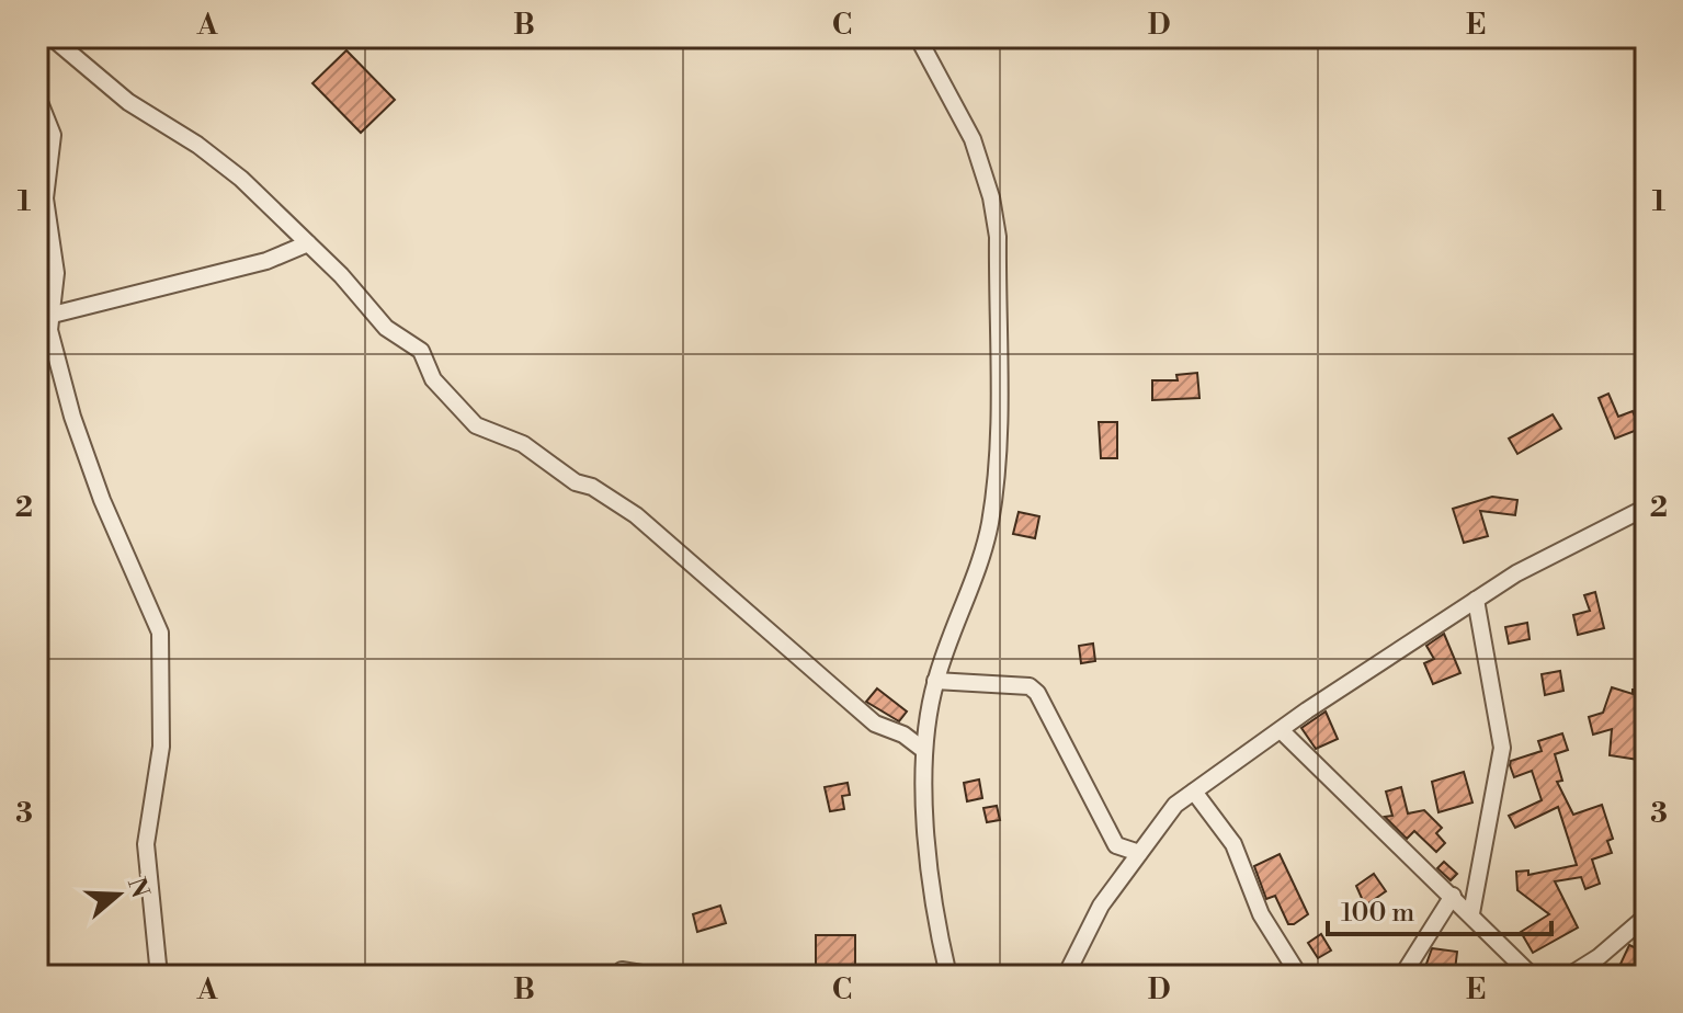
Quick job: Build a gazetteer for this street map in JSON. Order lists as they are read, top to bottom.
{
  "scale_bar": "100 m",
  "north": "right",
  "grid": {
    "columns": [
      "A",
      "B",
      "C",
      "D",
      "E"
    ],
    "rows": ["1", "2", "3"]
  }
}
